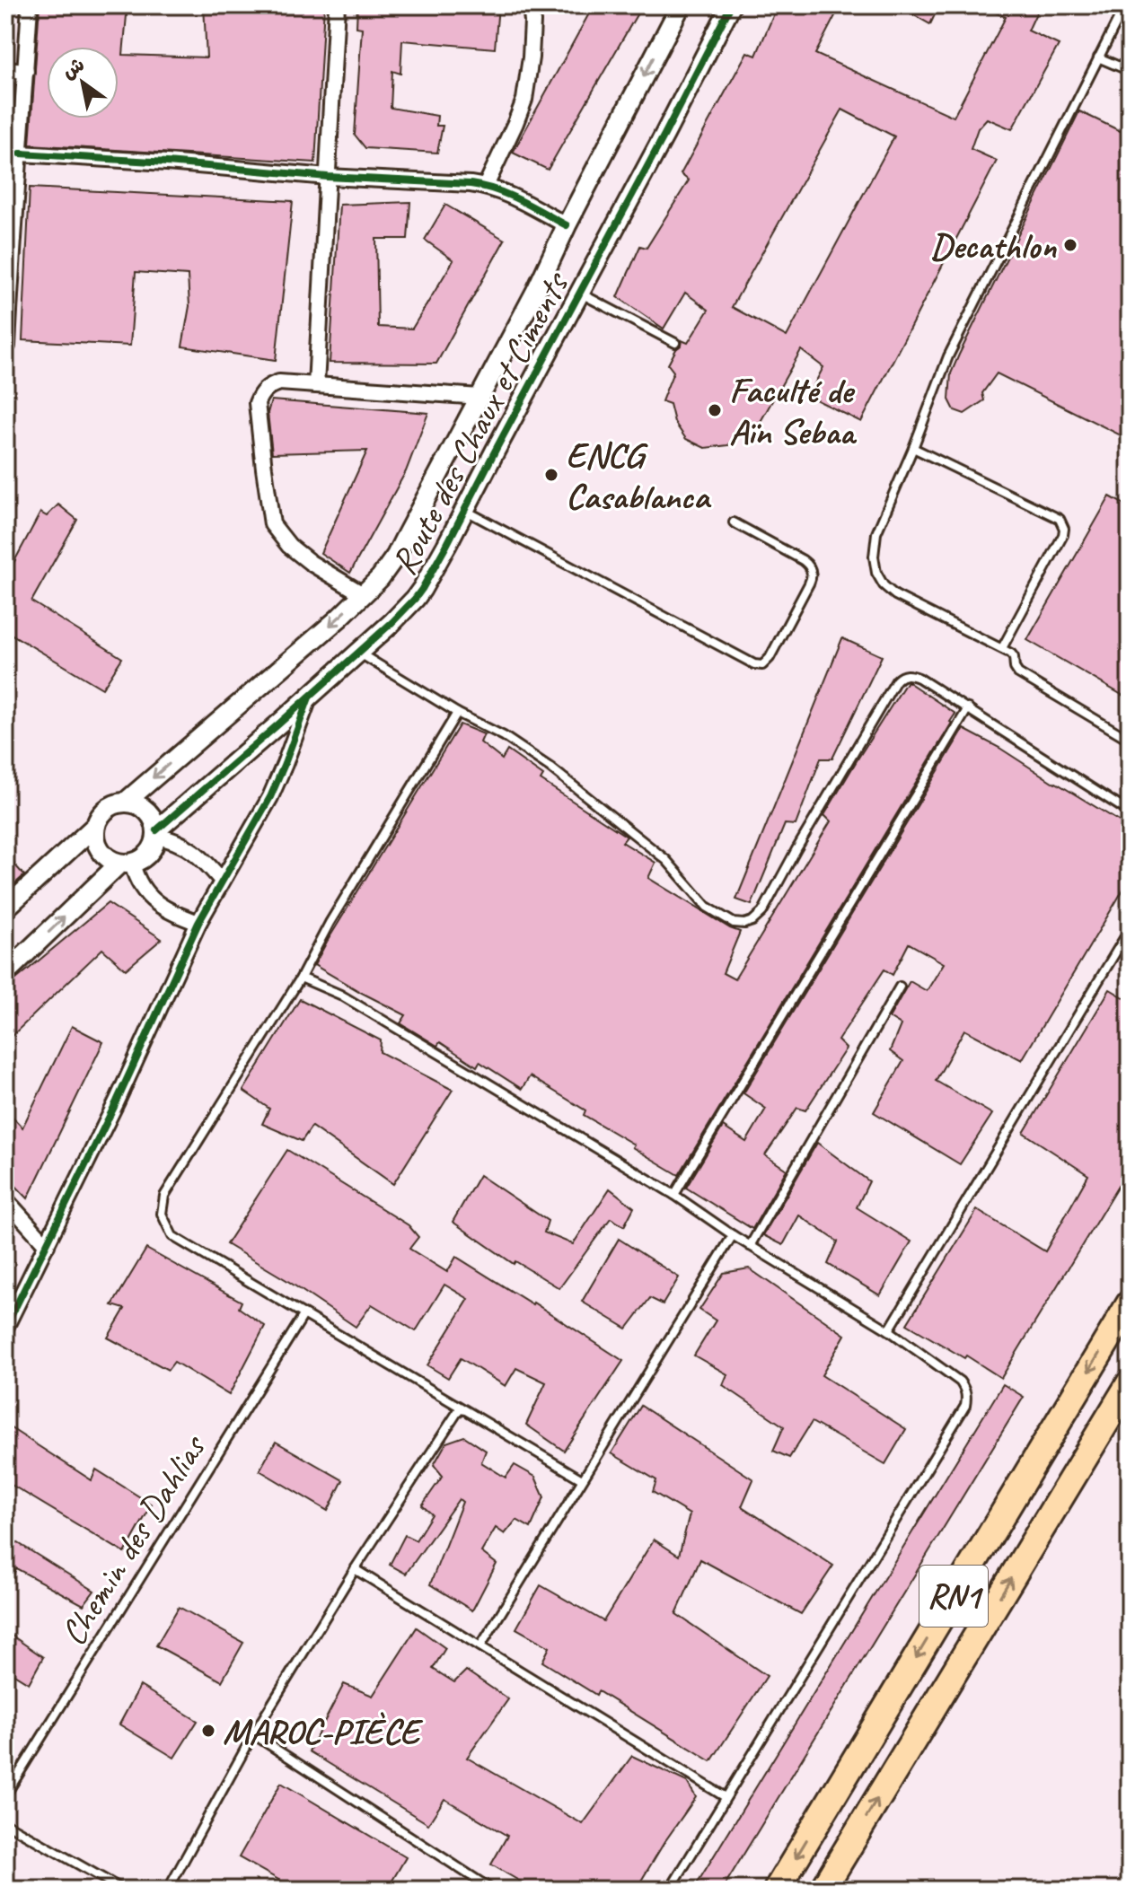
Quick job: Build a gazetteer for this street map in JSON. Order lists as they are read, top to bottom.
{
  "streets": {
    "highway": ["RN1"],
    "street": ["Route des Chaux et Ciments"],
    "lane": ["Chemin des Dahlias"]
  },
  "places": [
    "Decathlon",
    "Faculté de Aïn Sebaa",
    "ENCG Casablanca",
    "MAROC-PIÈCE"
  ],
  "north": "top left"
}
